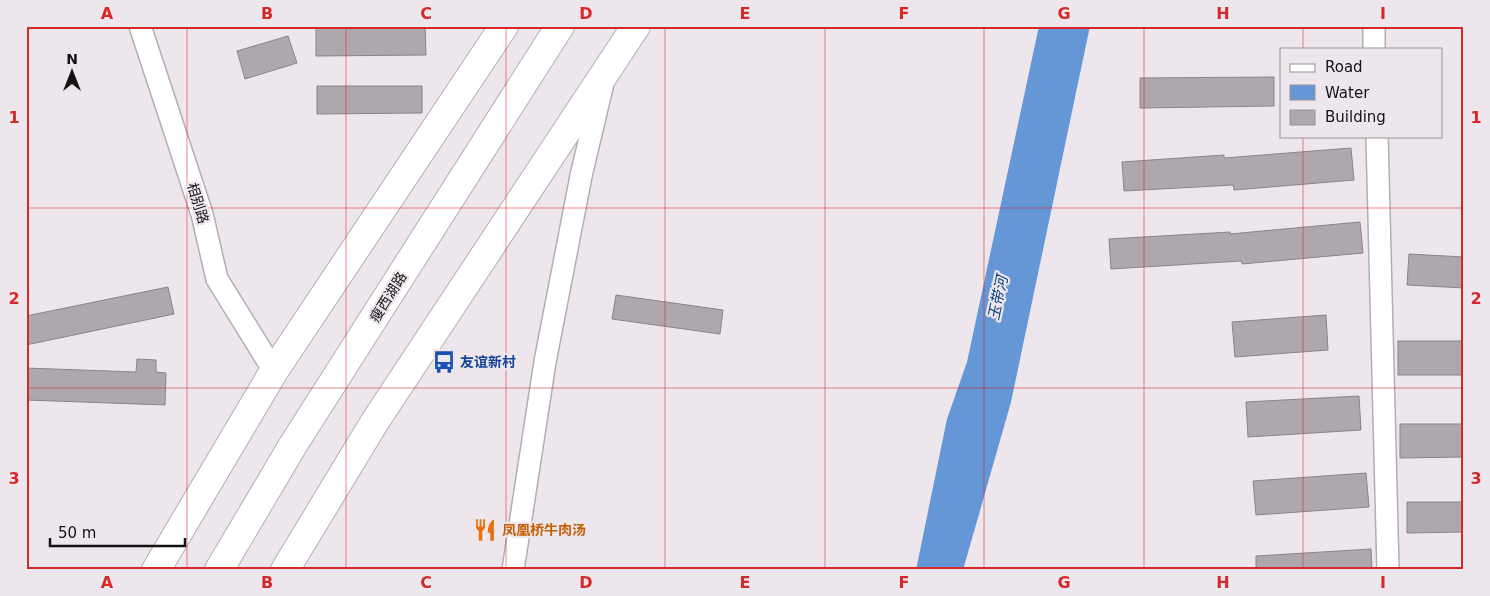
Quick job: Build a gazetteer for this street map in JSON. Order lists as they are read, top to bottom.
{
  "streets": {
    "street": ["相别路", "瘦西湖路"]
  },
  "water": ["玉带河"],
  "places": {
    "bus stop": ["友谊新村"],
    "restaurant": ["凤凰桥牛肉汤"]
  },
  "legend": ["Road", "Water", "Building"],
  "scale_bar": "50 m",
  "north": "top",
  "grid": {
    "columns": [
      "A",
      "B",
      "C",
      "D",
      "E",
      "F",
      "G",
      "H",
      "I"
    ],
    "rows": ["1", "2", "3"]
  }
}
